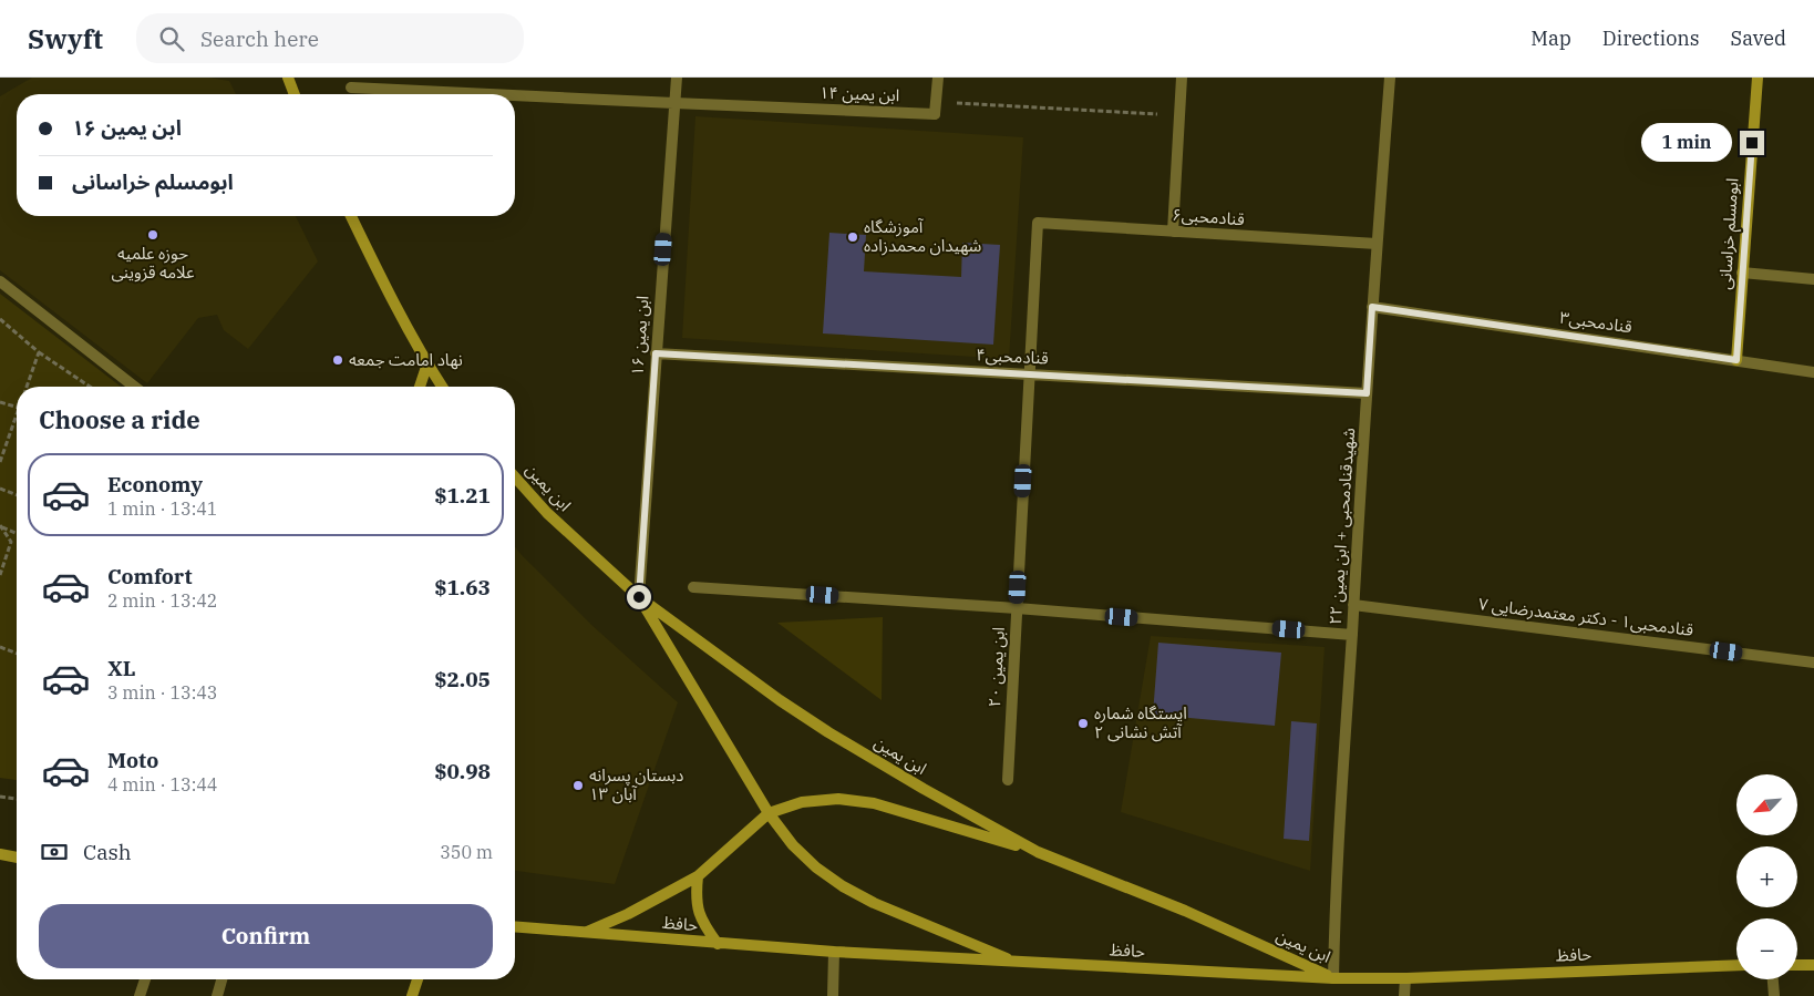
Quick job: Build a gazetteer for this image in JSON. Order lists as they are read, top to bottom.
{
  "streets": {
    "main road": ["ابومسلم خراسانی", "ابن یمین", "حافظ"],
    "street": [
      "ابن یمین ۱۴",
      "قنادمحبی۶",
      "قنادمحبی۳",
      "ابن یمین ۱۶",
      "قنادمحبی۴",
      "شهیدقنادمحبی + ابن یمین ۲۲",
      "قنادمحبی۱ - دکتر معتمدرضایی ۷",
      "ابن یمین ۲۰"
    ]
  },
  "crossings": [
    ["ابن یمین ۱۴", "ابن یمین ۱۶"],
    ["قنادمحبی۶", "شهیدقنادمحبی + ابن یمین ۲۲"],
    ["قنادمحبی۶", "ابن یمین ۲۰"],
    ["ابومسلم خراسانی", "قنادمحبی۳"],
    ["قنادمحبی۳", "شهیدقنادمحبی + ابن یمین ۲۲"],
    ["ابن یمین ۱۶", "قنادمحبی۴"],
    ["ابن یمین ۱۶", "ابن یمین"],
    ["قنادمحبی۴", "شهیدقنادمحبی + ابن یمین ۲۲"],
    ["قنادمحبی۴", "ابن یمین ۲۰"],
    ["ابن یمین", "شهیدقنادمحبی + ابن یمین ۲۲"],
    ["ابن یمین", "حافظ"],
    ["شهیدقنادمحبی + ابن یمین ۲۲", "قنادمحبی۱ - دکتر معتمدرضایی ۷"],
    ["شهیدقنادمحبی + ابن یمین ۲۲", "حافظ"]
  ],
  "places": [
    "حوزه علمیه علامه قزوینی",
    "آموزشگاه شهیدان محمدزاده",
    "نهاد امامت جمعه",
    "ایستگاه شماره ۲ آتش نشانی",
    "دبستان پسرانه ۱۳ آبان"
  ],
  "north": "bottom left",
  "page": {
    "header": "Swyft",
    "search": "Search here",
    "nav": ["Map", "Directions", "Saved"],
    "banner": ["ابن یمین ۱۶", "ابومسلم خراسانی"],
    "bubble": "1 min",
    "heading": "Choose a ride",
    "list": [
      {
        "name": "Economy",
        "note": "1 min · 13:41",
        "value": "$1.21"
      },
      {
        "name": "Comfort",
        "note": "2 min · 13:42",
        "value": "$1.63"
      },
      {
        "name": "XL",
        "note": "3 min · 13:43",
        "value": "$2.05"
      },
      {
        "name": "Moto",
        "note": "4 min · 13:44",
        "value": "$0.98"
      }
    ],
    "map_buttons": ["+", "−"],
    "pay": ["Cash", "350 m"],
    "buttons": "Confirm"
  }
}
